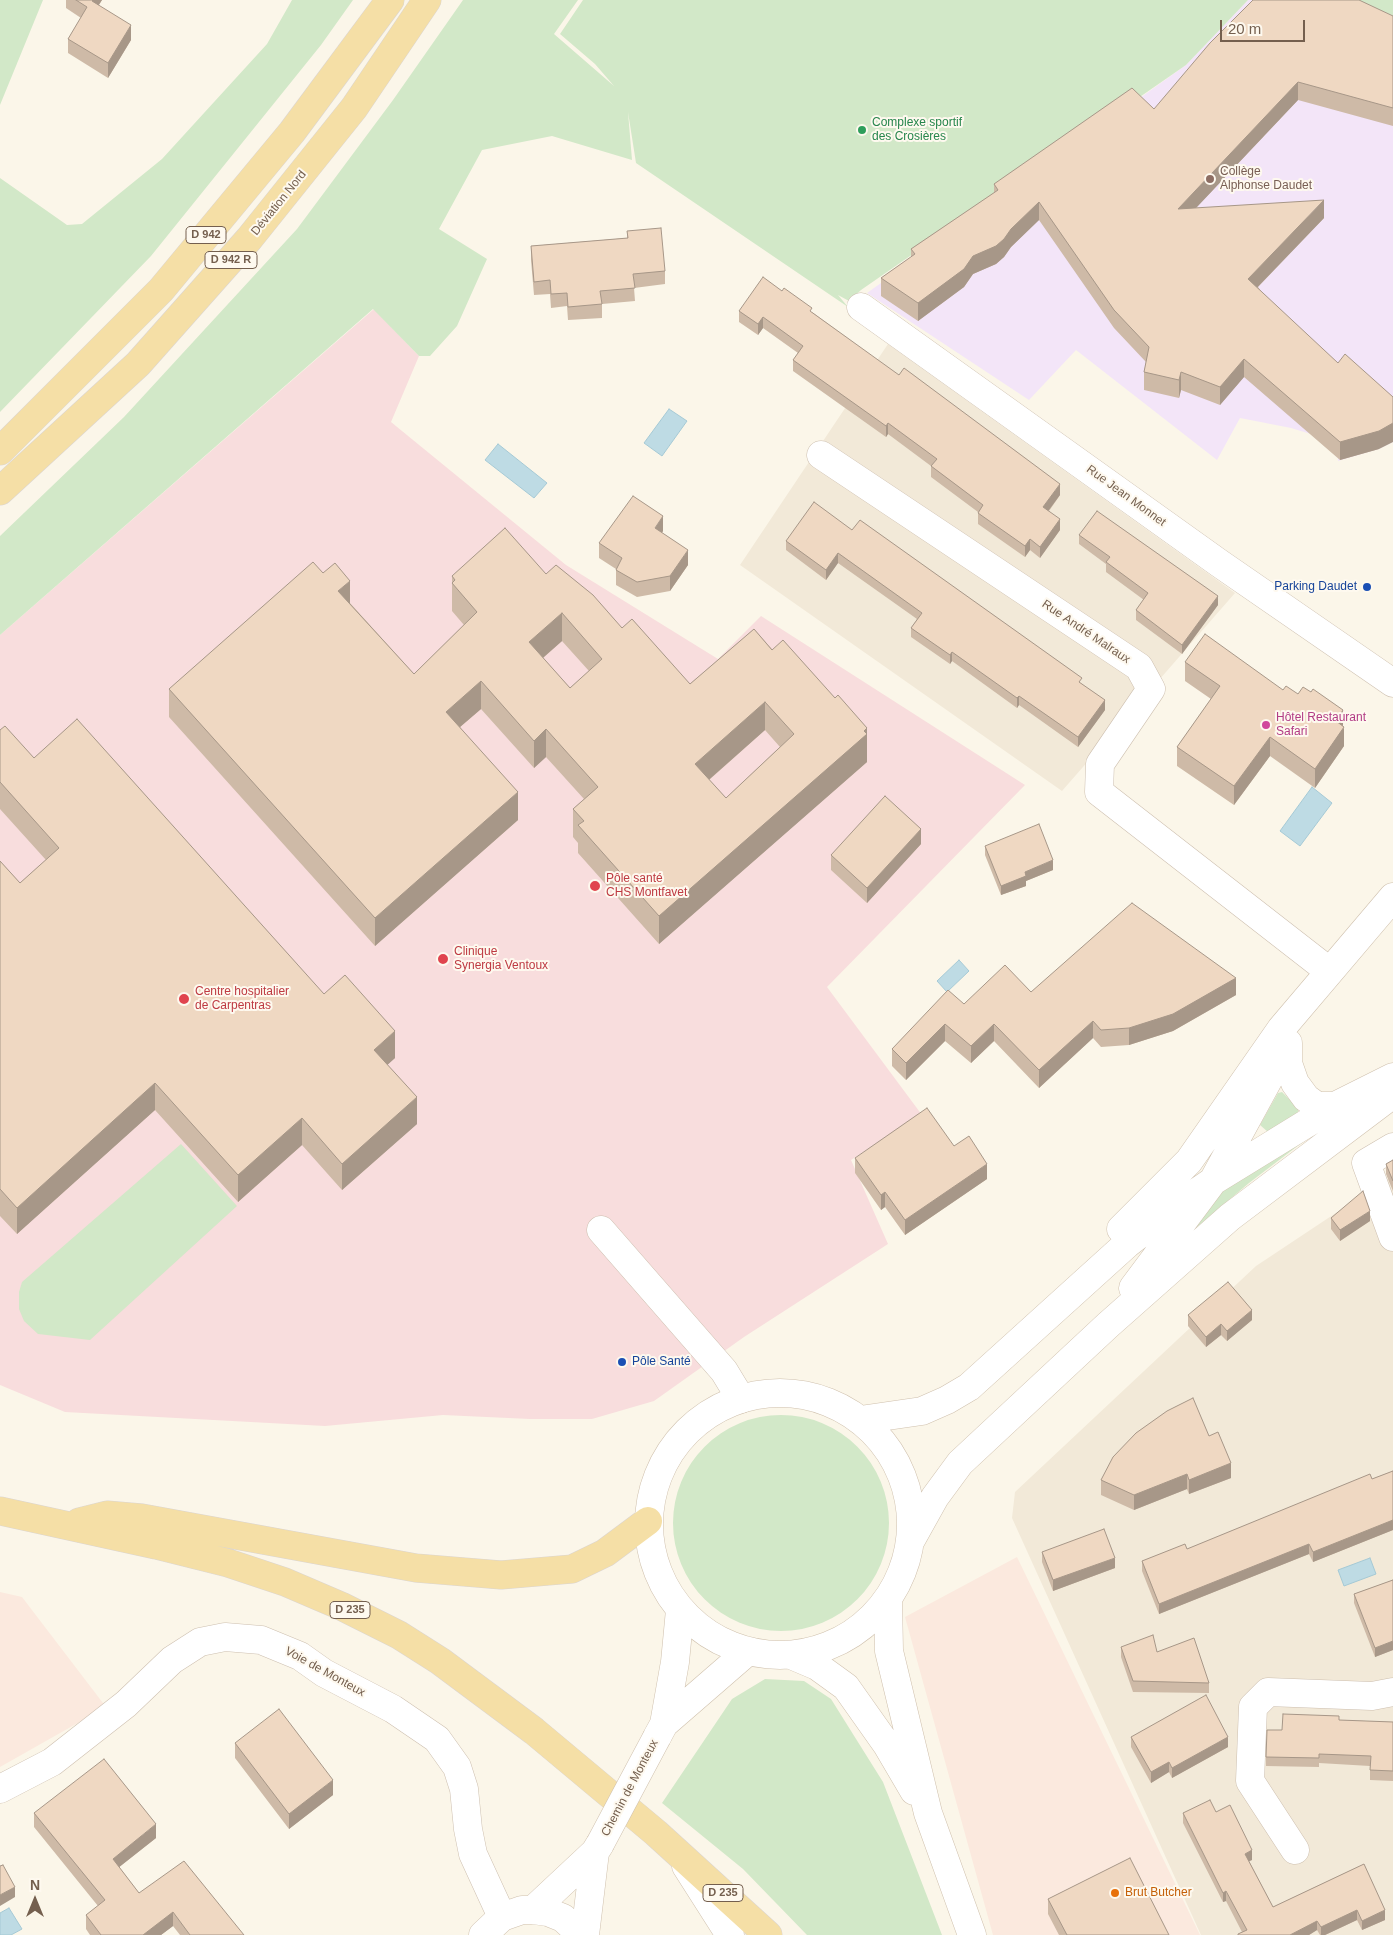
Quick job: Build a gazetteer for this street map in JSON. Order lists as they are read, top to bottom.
{
  "streets": {
    "main road": [
      "Déviation Nord",
      "D 942",
      "D 942 R",
      "Rue Jean Monnet",
      "Rue André Malraux",
      "D 235",
      "Voie de Monteux",
      "Chemin de Monteux"
    ]
  },
  "places": [
    "Complexe sportif des Crosières",
    "Collège Alphonse Daudet",
    "Parking Daudet",
    "Hôtel Restaurant Safari",
    "Pôle santé CHS Montfavet",
    "Clinique Synergia Ventoux",
    "Centre hospitalier de Carpentras",
    "Pôle Santé",
    "Brut Butcher"
  ],
  "scale_bar": "20 m",
  "north": "top"
}
